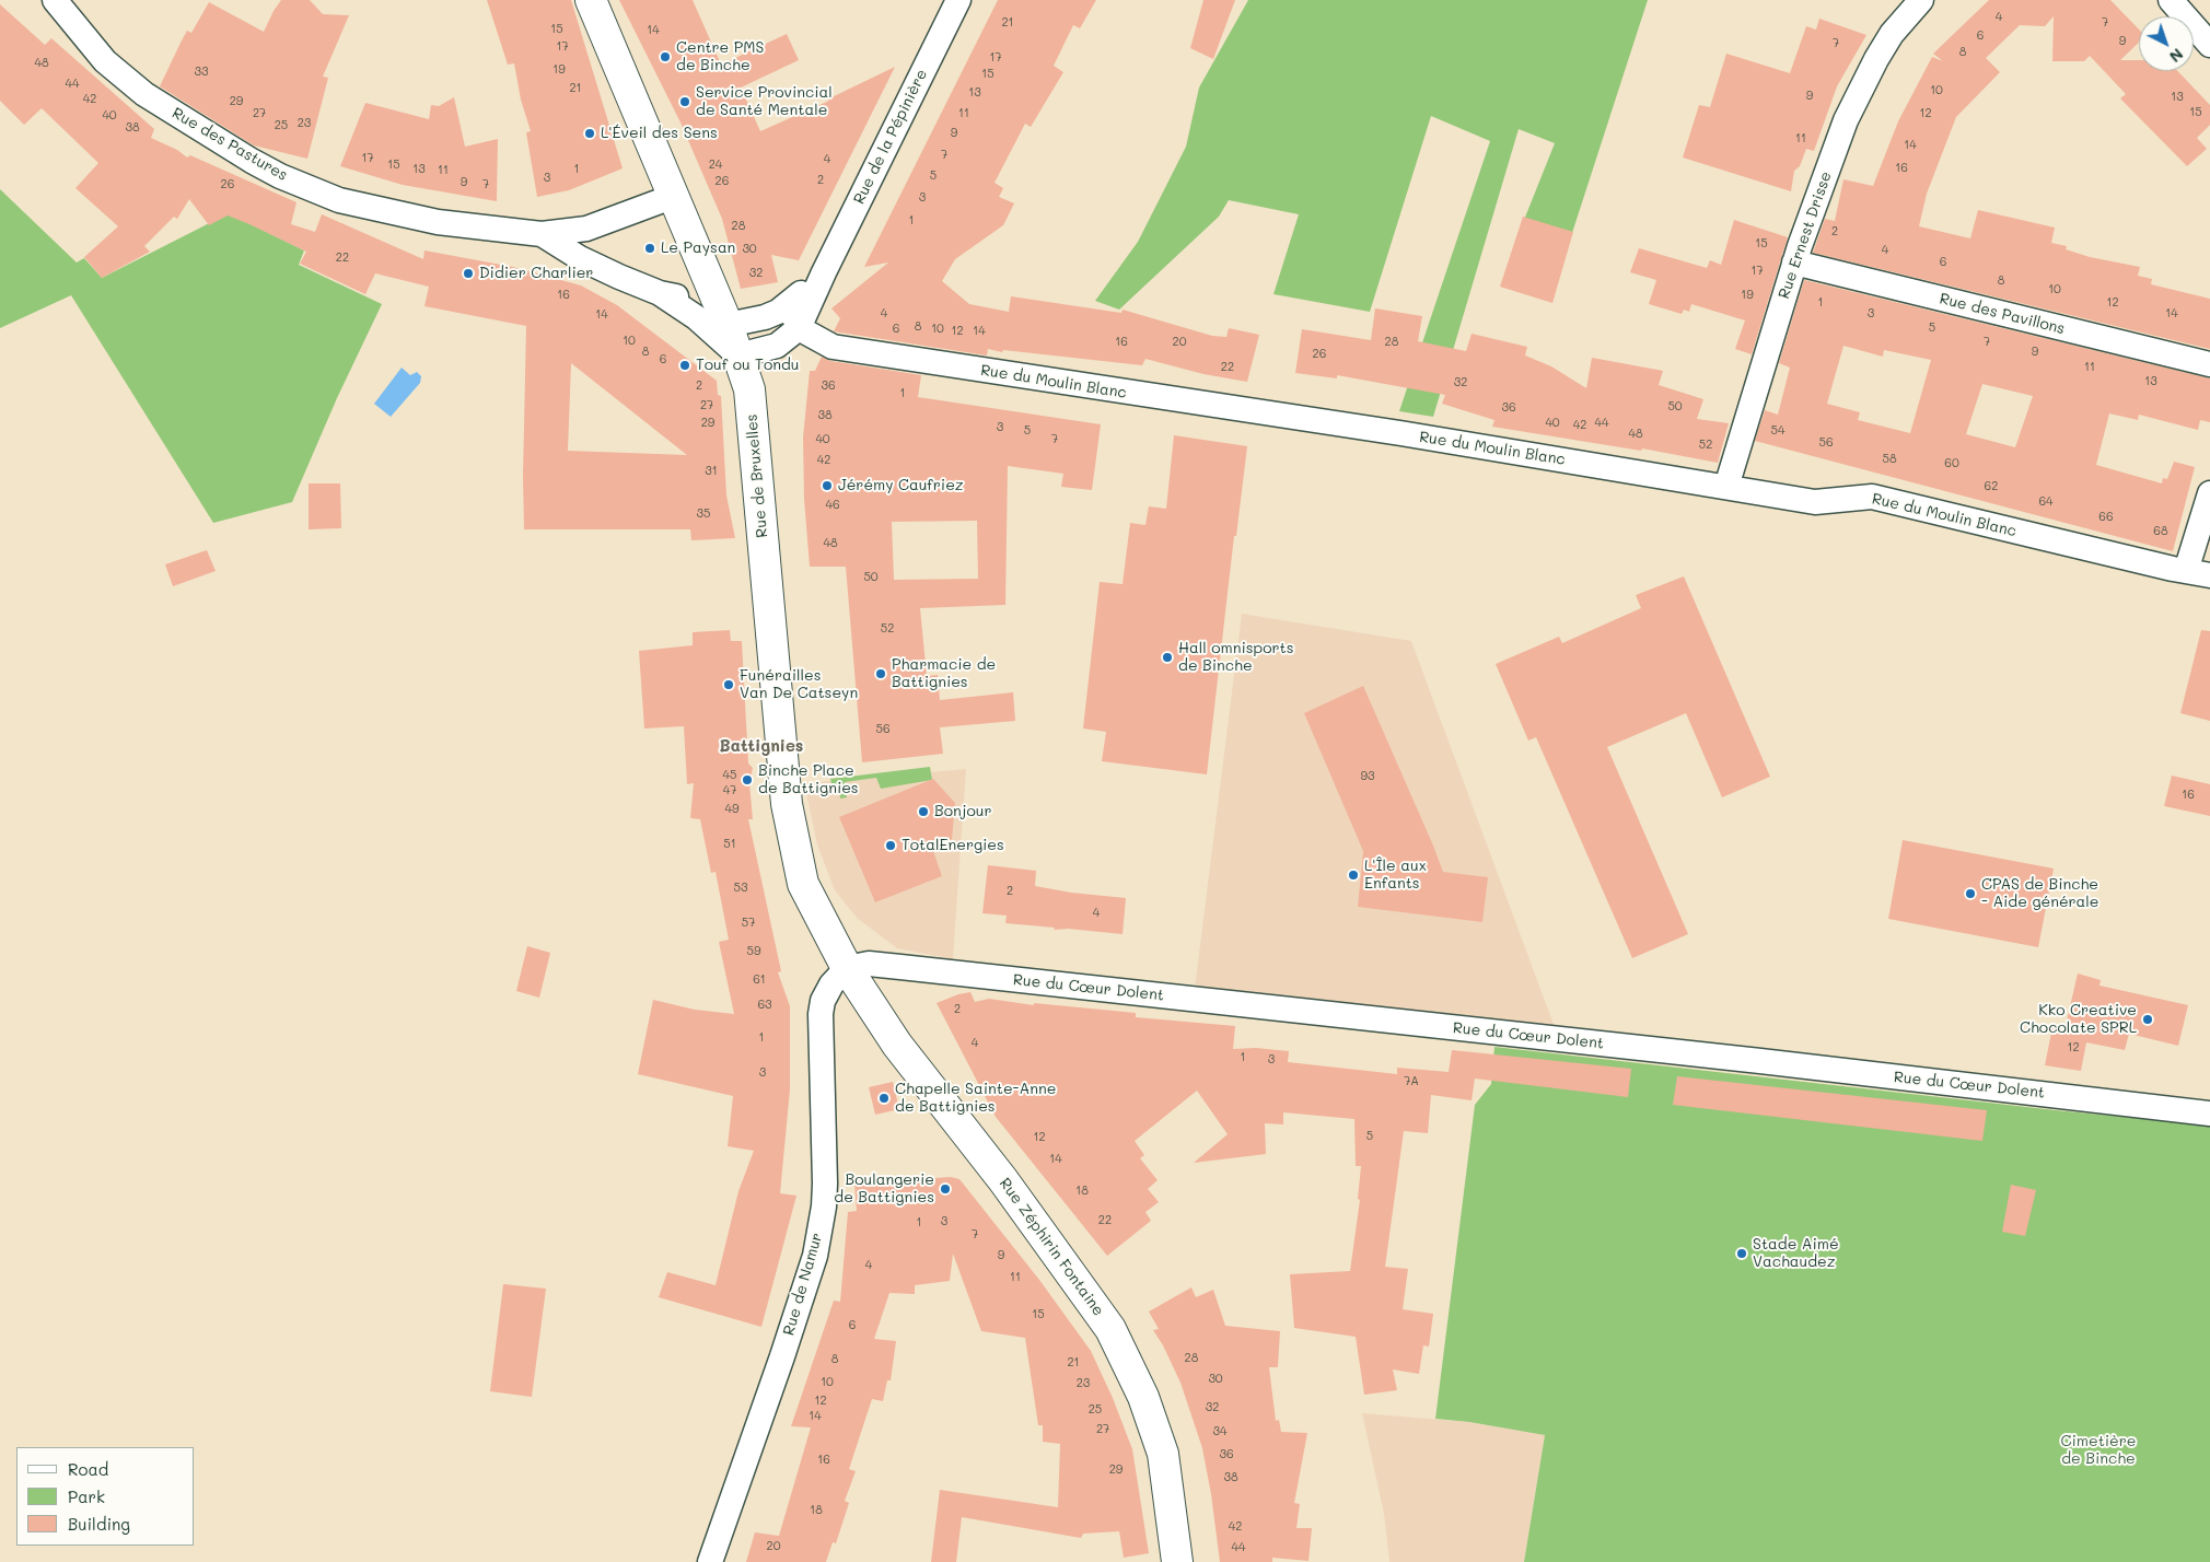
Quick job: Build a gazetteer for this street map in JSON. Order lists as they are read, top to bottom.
{
  "streets": {
    "main road": ["Rue de Bruxelles", "Rue Zéphirin Fontaine"],
    "street": [
      "Rue de la Pépinière",
      "Rue des Pastures",
      "Rue Ernest Drisse",
      "Rue des Pavillons",
      "Rue du Moulin Blanc",
      "Rue du Cœur Dolent",
      "Rue de Namur"
    ]
  },
  "crossings": [
    ["Rue de la Pépinière", "Rue des Pastures"],
    ["Rue de la Pépinière", "Rue du Moulin Blanc"],
    ["Rue de la Pépinière", "Rue de Bruxelles"],
    ["Rue des Pastures", "Rue de Bruxelles"],
    ["Rue Ernest Drisse", "Rue des Pavillons"],
    ["Rue Ernest Drisse", "Rue du Moulin Blanc"],
    ["Rue de Bruxelles", "Rue du Cœur Dolent"],
    ["Rue de Bruxelles", "Rue Zéphirin Fontaine"],
    ["Rue de Bruxelles", "Rue de Namur"],
    ["Rue du Cœur Dolent", "Rue Zéphirin Fontaine"],
    ["Rue du Cœur Dolent", "Rue de Namur"],
    ["Rue Zéphirin Fontaine", "Rue de Namur"]
  ],
  "districts": ["Battignies"],
  "parks": ["Cimetière de Binche"],
  "places": [
    "Centre PMS de Binche",
    "Service Provincial de Santé Mentale",
    "L'Éveil des Sens",
    "Le Paysan",
    "Didier Charlier",
    "Touf ou Tondu",
    "Jérémy Caufriez",
    "Hall omnisports de Binche",
    "Pharmacie de Battignies",
    "Funérailles Van De Catseyn",
    "Binche Place de Battignies",
    "Bonjour",
    "TotalEnergies",
    "L'Île aux Enfants",
    "CPAS de Binche - Aide générale",
    "Kko Creative Chocolate SPRL",
    "Chapelle Sainte-Anne de Battignies",
    "Boulangerie de Battignies",
    "Stade Aimé Vachaudez"
  ],
  "house_numbers": [
    "4",
    "21",
    "7",
    "15",
    "14",
    "6",
    "9",
    "7",
    "17",
    "8",
    "17",
    "48",
    "19",
    "33",
    "15",
    "44",
    "21",
    "10",
    "13",
    "9",
    "13",
    "42",
    "29",
    "15",
    "27",
    "11",
    "12",
    "40",
    "23",
    "25",
    "38",
    "9",
    "11",
    "14",
    "7",
    "17",
    "4",
    "15",
    "24",
    "16",
    "13",
    "1",
    "11",
    "5",
    "3",
    "2",
    "26",
    "9",
    "26",
    "7",
    "3",
    "1",
    "28",
    "2",
    "15",
    "30",
    "4",
    "22",
    "6",
    "17",
    "32",
    "8",
    "10",
    "16",
    "19",
    "1",
    "12",
    "4",
    "3",
    "14",
    "14",
    "8",
    "5",
    "6",
    "10",
    "12",
    "14",
    "10",
    "16",
    "20",
    "28",
    "7",
    "8",
    "9",
    "26",
    "6",
    "22",
    "11",
    "13",
    "32",
    "2",
    "36",
    "1",
    "27",
    "50",
    "36",
    "38",
    "29",
    "40",
    "44",
    "42",
    "3",
    "5",
    "54",
    "48",
    "40",
    "7",
    "56",
    "52",
    "58",
    "42",
    "60",
    "31",
    "62",
    "64",
    "46",
    "35",
    "66",
    "68",
    "48",
    "50",
    "52",
    "56",
    "45",
    "93",
    "47",
    "16",
    "49",
    "51",
    "53",
    "2",
    "4",
    "57",
    "59",
    "61",
    "63",
    "2",
    "1",
    "4",
    "12",
    "1",
    "3",
    "3",
    "7A",
    "5",
    "12",
    "14",
    "18",
    "22",
    "3",
    "1",
    "7",
    "9",
    "4",
    "11",
    "15",
    "6",
    "28",
    "8",
    "21",
    "30",
    "10",
    "23",
    "12",
    "32",
    "25",
    "14",
    "27",
    "34",
    "36",
    "16",
    "29",
    "38",
    "18",
    "42",
    "20",
    "44"
  ],
  "legend": ["Road", "Park", "Building"],
  "north": "bottom right"
}
